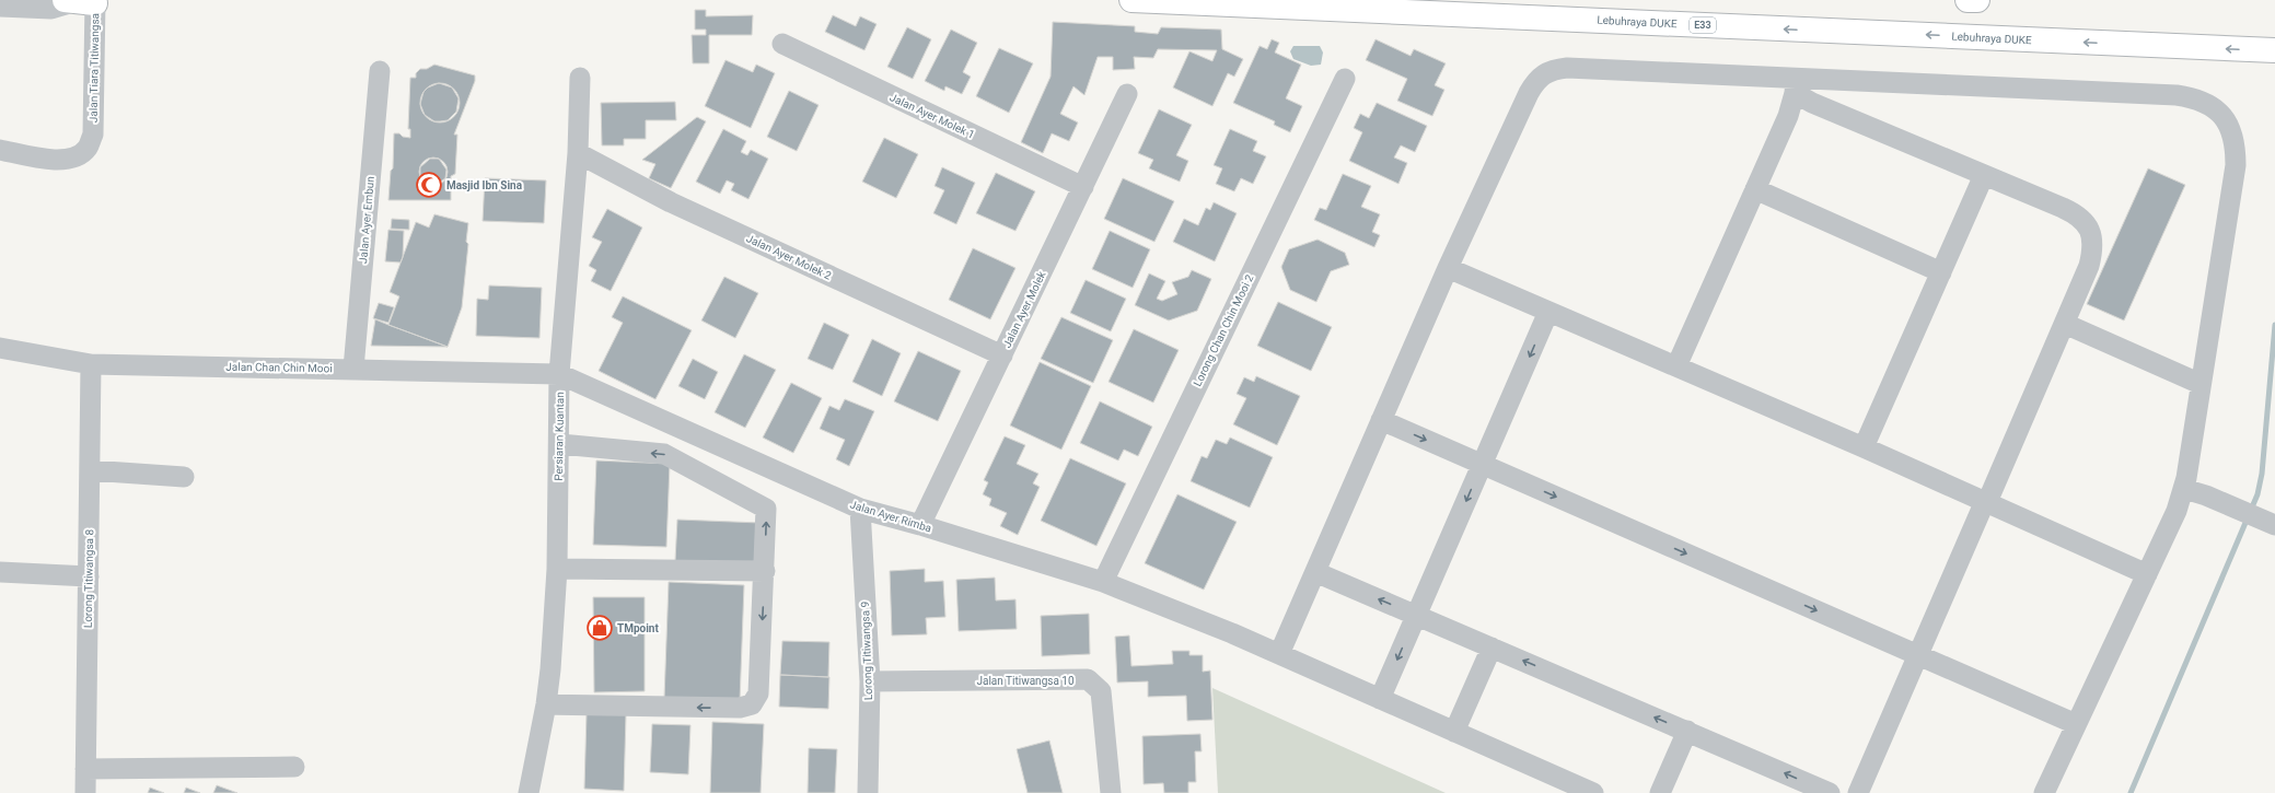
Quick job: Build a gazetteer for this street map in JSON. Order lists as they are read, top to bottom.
{
  "streets": {
    "highway": ["Lebuhraya DUKE", "E33"],
    "street": [
      "Jalan Tiara Titiwangsa",
      "Jalan Ayer Molek 1",
      "Jalan Ayer Embun",
      "Jalan Ayer Molek 2",
      "Jalan Ayer Molek",
      "Lorong Chan Chin Mooi 2",
      "Jalan Chan Chin Mooi",
      "Persiaran Kuantan",
      "Jalan Ayer Rimba",
      "Lorong Titiwangsa 8",
      "Lorong Titiwangsa 9",
      "Jalan Titiwangsa 10"
    ]
  },
  "crossings": [
    ["Jalan Ayer Molek 1", "Jalan Ayer Molek"],
    ["Jalan Ayer Embun", "Jalan Chan Chin Mooi"],
    ["Jalan Ayer Molek 2", "Jalan Ayer Molek"],
    ["Jalan Ayer Molek 2", "Persiaran Kuantan"],
    ["Jalan Ayer Molek", "Jalan Ayer Rimba"],
    ["Lorong Chan Chin Mooi 2", "Jalan Ayer Rimba"],
    ["Jalan Chan Chin Mooi", "Persiaran Kuantan"],
    ["Jalan Chan Chin Mooi", "Jalan Ayer Rimba"],
    ["Jalan Chan Chin Mooi", "Lorong Titiwangsa 8"],
    ["Persiaran Kuantan", "Jalan Ayer Rimba"],
    ["Jalan Ayer Rimba", "Lorong Titiwangsa 9"],
    ["Lorong Titiwangsa 9", "Jalan Titiwangsa 10"]
  ],
  "one_way": ["Lebuhraya DUKE"],
  "places": {
    "mosque": ["Masjid Ibn Sina"],
    "shop": ["TMpoint"]
  }
}
